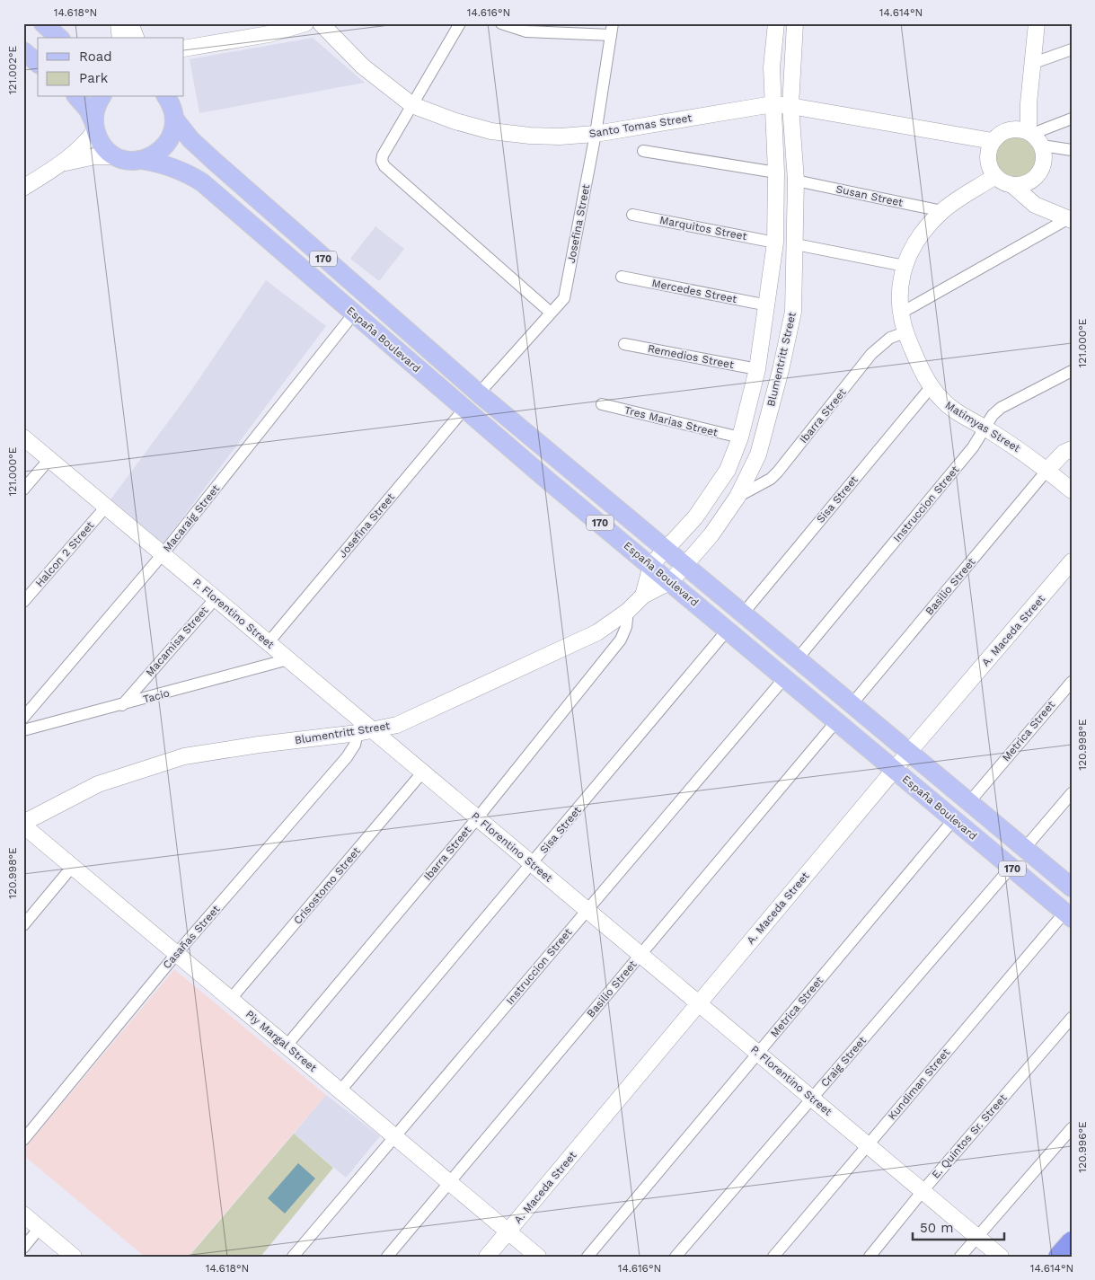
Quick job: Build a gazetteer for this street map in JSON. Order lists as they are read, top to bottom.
{
  "streets": {
    "main road": ["170", "España Boulevard"],
    "street": [
      "Santo Tomas Street",
      "Susan Street",
      "Josefina Street",
      "Marquitos Street",
      "Mercedes Street",
      "Remedios Street",
      "Blumentritt Street",
      "Ibarra Street",
      "Tres Marias Street",
      "Matimyas Street",
      "Sisa Street",
      "Instruccion Street",
      "Macaraig Street",
      "Halcon 2 Street",
      "Basilio Street",
      "P. Florentino Street",
      "A. Maceda Street",
      "Macamisa Street",
      "Tacio",
      "Metrica Street",
      "Crisostomo Street",
      "Casañas Street",
      "Piy Margal Street",
      "Craig Street",
      "Kundiman Street",
      "E. Quintos Sr. Street"
    ]
  },
  "crossings": [
    ["Santo Tomas Street", "Josefina Street"],
    ["Santo Tomas Street", "Blumentritt Street"],
    ["Santo Tomas Street", "Matimyas Street"],
    ["Susan Street", "Blumentritt Street"],
    ["Susan Street", "Matimyas Street"],
    ["Josefina Street", "España Boulevard"],
    ["Josefina Street", "P. Florentino Street"],
    ["Marquitos Street", "Blumentritt Street"],
    ["170", "España Boulevard"],
    ["Mercedes Street", "Blumentritt Street"],
    ["España Boulevard", "Blumentritt Street"],
    ["España Boulevard", "Sisa Street"],
    ["España Boulevard", "Instruccion Street"],
    ["España Boulevard", "Macaraig Street"],
    ["España Boulevard", "Basilio Street"],
    ["España Boulevard", "A. Maceda Street"],
    ["España Boulevard", "Metrica Street"],
    ["España Boulevard", "Craig Street"],
    ["España Boulevard", "Kundiman Street"],
    ["Remedios Street", "Blumentritt Street"],
    ["Blumentritt Street", "Ibarra Street"],
    ["Blumentritt Street", "Tres Marias Street"],
    ["Blumentritt Street", "P. Florentino Street"],
    ["Blumentritt Street", "Casañas Street"],
    ["Blumentritt Street", "Piy Margal Street"],
    ["Ibarra Street", "Matimyas Street"],
    ["Ibarra Street", "P. Florentino Street"],
    ["Ibarra Street", "Piy Margal Street"],
    ["Matimyas Street", "Sisa Street"],
    ["Matimyas Street", "Instruccion Street"],
    ["Matimyas Street", "Basilio Street"],
    ["Sisa Street", "P. Florentino Street"],
    ["Sisa Street", "Piy Margal Street"],
    ["Instruccion Street", "P. Florentino Street"],
    ["Instruccion Street", "Piy Margal Street"],
    ["Macaraig Street", "P. Florentino Street"],
    ["Halcon 2 Street", "P. Florentino Street"],
    ["Basilio Street", "P. Florentino Street"],
    ["Basilio Street", "Piy Margal Street"],
    ["P. Florentino Street", "A. Maceda Street"],
    ["P. Florentino Street", "Macamisa Street"],
    ["P. Florentino Street", "Tacio"],
    ["P. Florentino Street", "Metrica Street"],
    ["P. Florentino Street", "Crisostomo Street"],
    ["P. Florentino Street", "Craig Street"],
    ["P. Florentino Street", "Kundiman Street"],
    ["P. Florentino Street", "E. Quintos Sr. Street"],
    ["A. Maceda Street", "Piy Margal Street"],
    ["Macamisa Street", "Tacio"],
    ["Crisostomo Street", "Piy Margal Street"],
    ["Casañas Street", "Piy Margal Street"]
  ],
  "legend": ["Road", "Park"],
  "scale_bar": "50 m",
  "coordinates": [
    "14.618°N",
    "14.616°N",
    "14.614°N",
    "121.002°E",
    "121.000°E",
    "120.998°E",
    "120.996°E"
  ]
}
